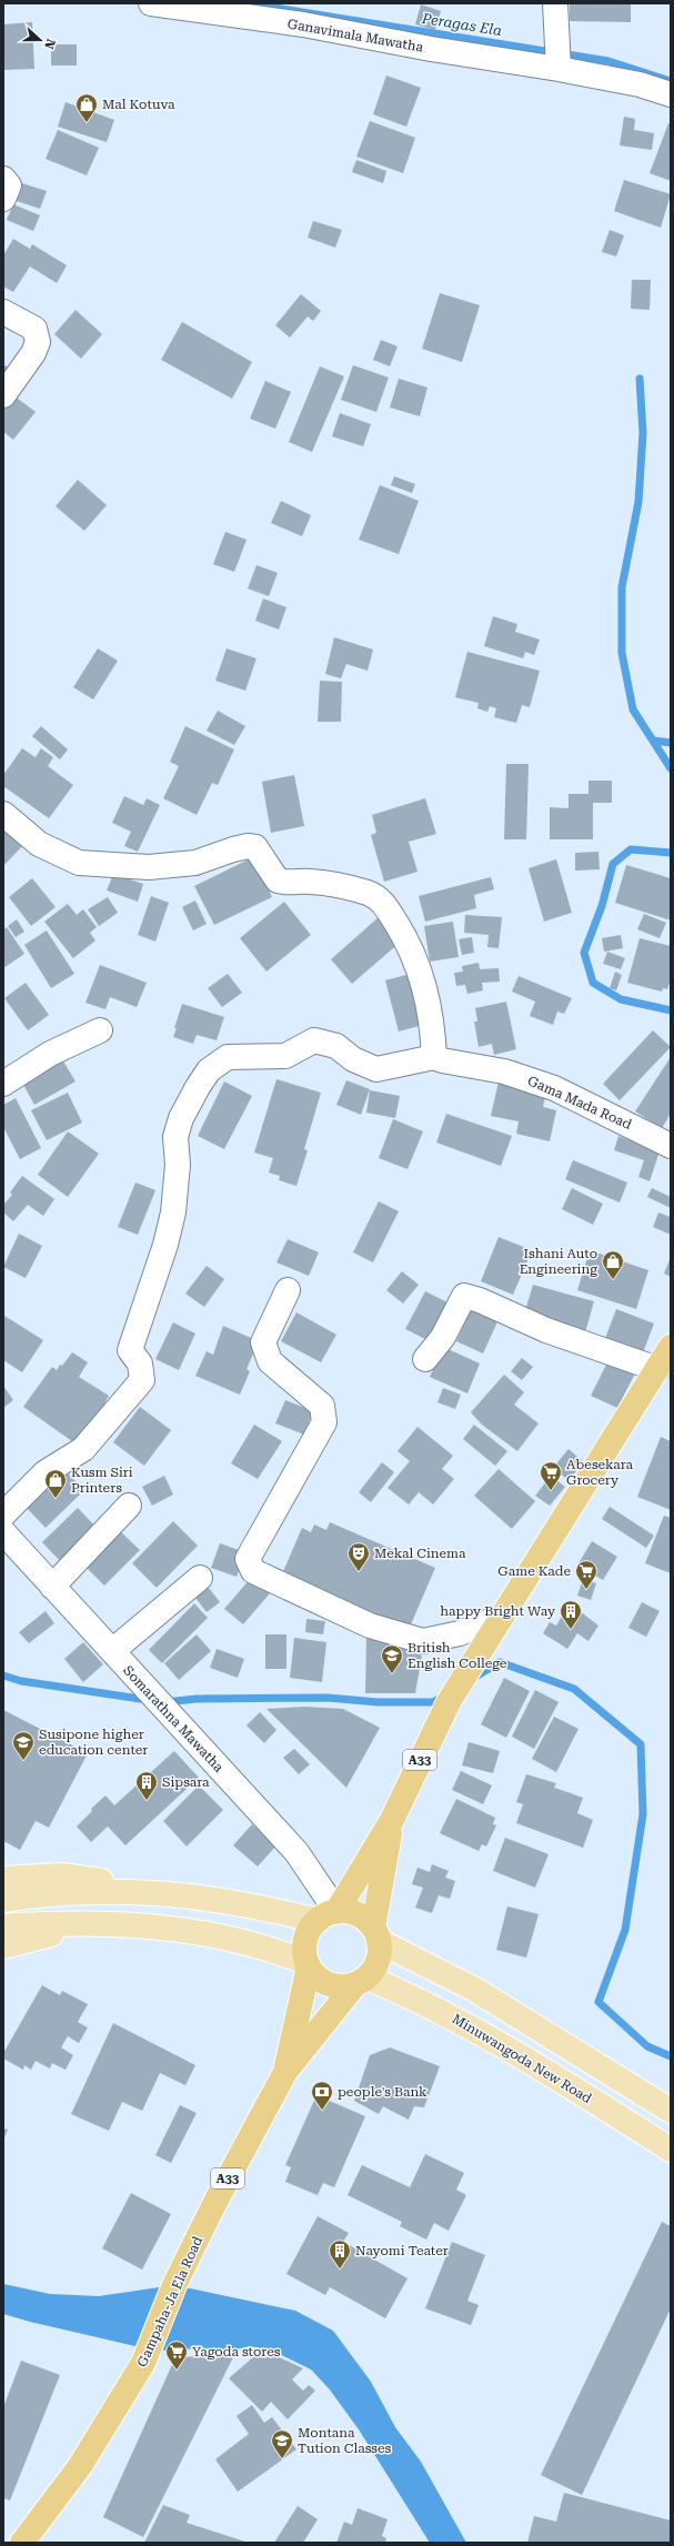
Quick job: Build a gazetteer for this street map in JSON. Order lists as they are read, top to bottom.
{
  "streets": {
    "highway": ["A33", "Gampaha-Ja Ela Road"],
    "main road": ["Minuwangoda New Road"],
    "street": ["Ganavimala Mawatha", "Gama Mada Road", "Somarathna Mawatha"]
  },
  "crossings": [
    ["Somarathna Mawatha", "A33"],
    ["Somarathna Mawatha", "Minuwangoda New Road"],
    ["Somarathna Mawatha", "Gampaha-Ja Ela Road"],
    ["A33", "Minuwangoda New Road"],
    ["A33", "Gampaha-Ja Ela Road"],
    ["Minuwangoda New Road", "Gampaha-Ja Ela Road"]
  ],
  "water": ["Peragas Ela"],
  "places": {
    "shop": ["Mal Kotuva", "Ishani Auto Engineering", "Kusm Siri Printers"],
    "supermarket": ["Abesekara Grocery", "Game Kade", "Yagoda stores"],
    "theatre": ["Mekal Cinema"],
    "building": ["happy Bright Way", "Sipsara", "Nayomi Teater"],
    "school or university": ["British English College", "Susipone higher education center", "Montana Tution Classes"],
    "bank": ["people's Bank"]
  },
  "north": "right"
}
